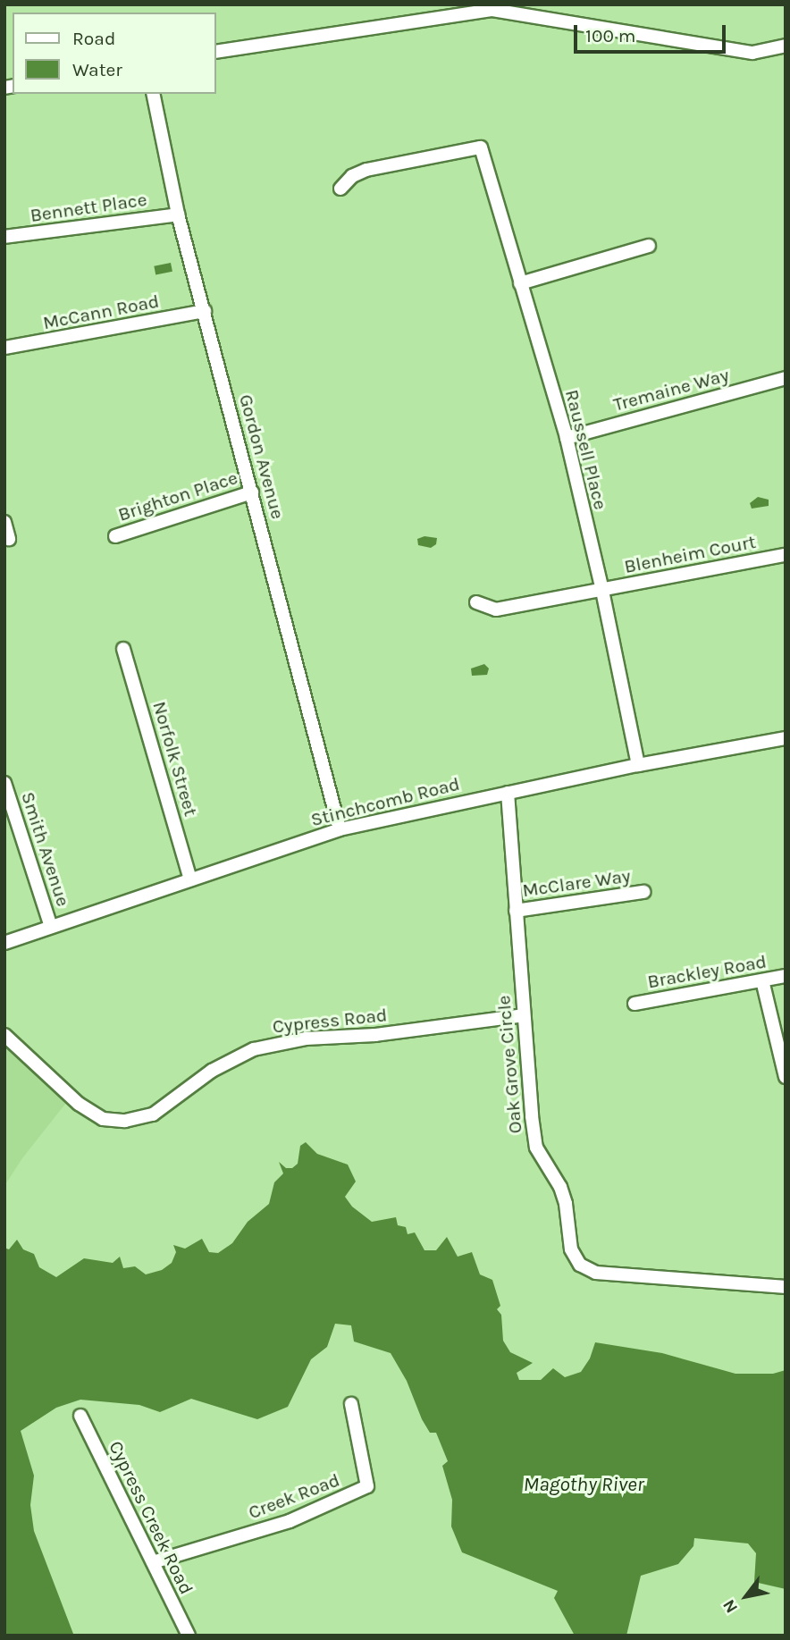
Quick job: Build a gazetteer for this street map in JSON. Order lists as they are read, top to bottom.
{
  "streets": {
    "street": [
      "Bennett Place",
      "McCann Road",
      "Tremaine Way",
      "Raussell Place",
      "Gordon Avenue",
      "Brighton Place",
      "Blenheim Court",
      "Norfolk Street",
      "Stinchcomb Road",
      "Smith Avenue",
      "McClare Way",
      "Brackley Road",
      "Cypress Road",
      "Oak Grove Circle",
      "Creek Road",
      "Cypress Creek Road"
    ]
  },
  "crossings": [
    ["Bennett Place", "Gordon Avenue"],
    ["McCann Road", "Gordon Avenue"],
    ["Tremaine Way", "Raussell Place"],
    ["Raussell Place", "Blenheim Court"],
    ["Raussell Place", "Stinchcomb Road"],
    ["Gordon Avenue", "Brighton Place"],
    ["Gordon Avenue", "Stinchcomb Road"],
    ["Norfolk Street", "Stinchcomb Road"],
    ["Stinchcomb Road", "Smith Avenue"],
    ["Stinchcomb Road", "Oak Grove Circle"],
    ["McClare Way", "Oak Grove Circle"],
    ["Cypress Road", "Oak Grove Circle"],
    ["Creek Road", "Cypress Creek Road"]
  ],
  "water": ["Magothy River"],
  "legend": ["Road", "Water"],
  "scale_bar": "100 m",
  "north": "bottom left"
}
